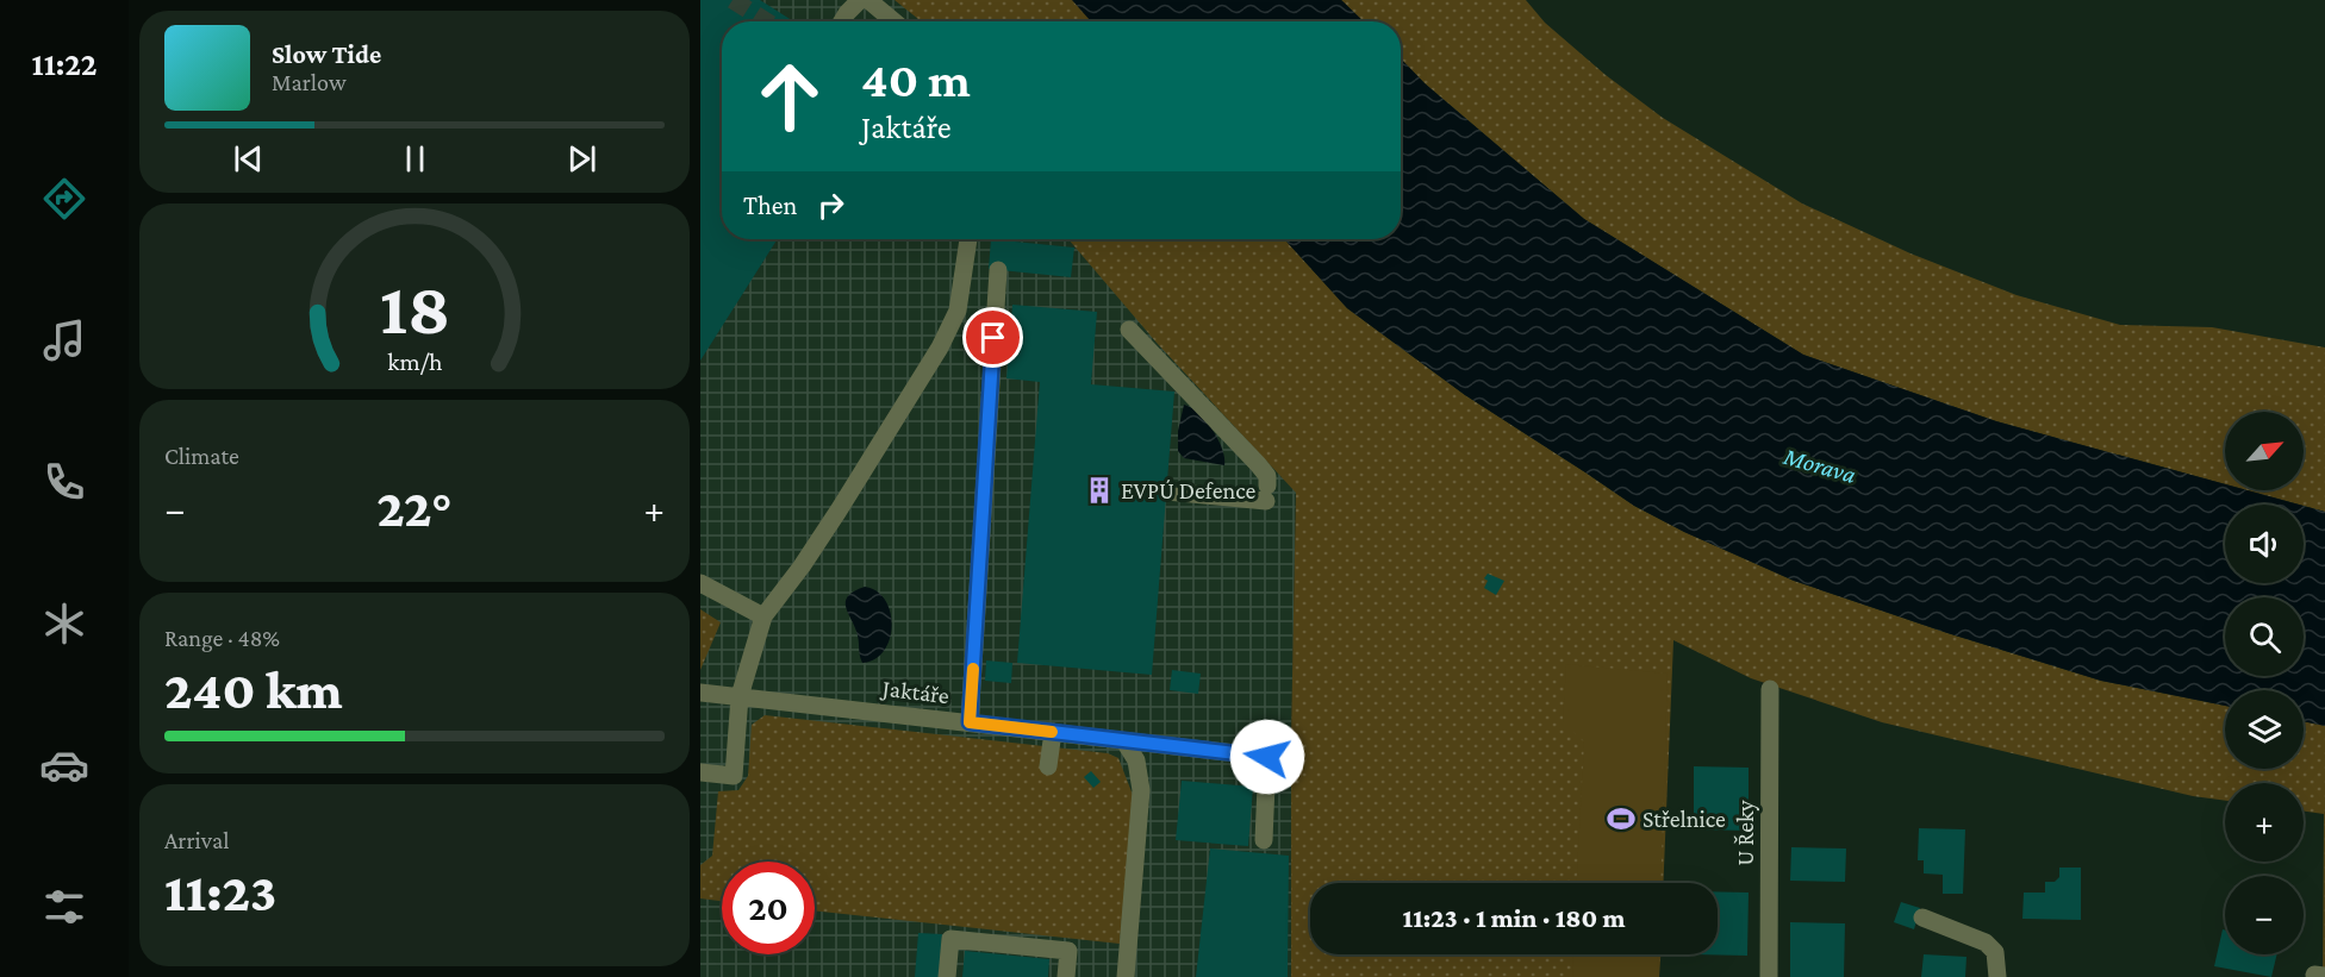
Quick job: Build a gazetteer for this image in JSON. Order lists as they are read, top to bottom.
{
  "streets": {
    "street": ["Jaktáře", "U Řeky"]
  },
  "water": ["Morava"],
  "places": {
    "building": ["EVPÚ Defence"],
    "sports": ["Střelnice"]
  },
  "north": "top right",
  "page": {
    "tabs": "11:22",
    "turn": ["40 m", "Jaktáře"],
    "song": ["Slow Tide", "Marlow"],
    "then": "Then",
    "tile": [
      "Climate",
      ["Range · 48%", "240 km"],
      ["Arrival", "11:23"]
    ],
    "map_buttons": ["+", "−"],
    "heat": ["−", "22°", "+"],
    "limit": "20",
    "trip": "11:23 · 1 min · 180 m",
    "gauge": ["18", "km/h"]
  }
}
